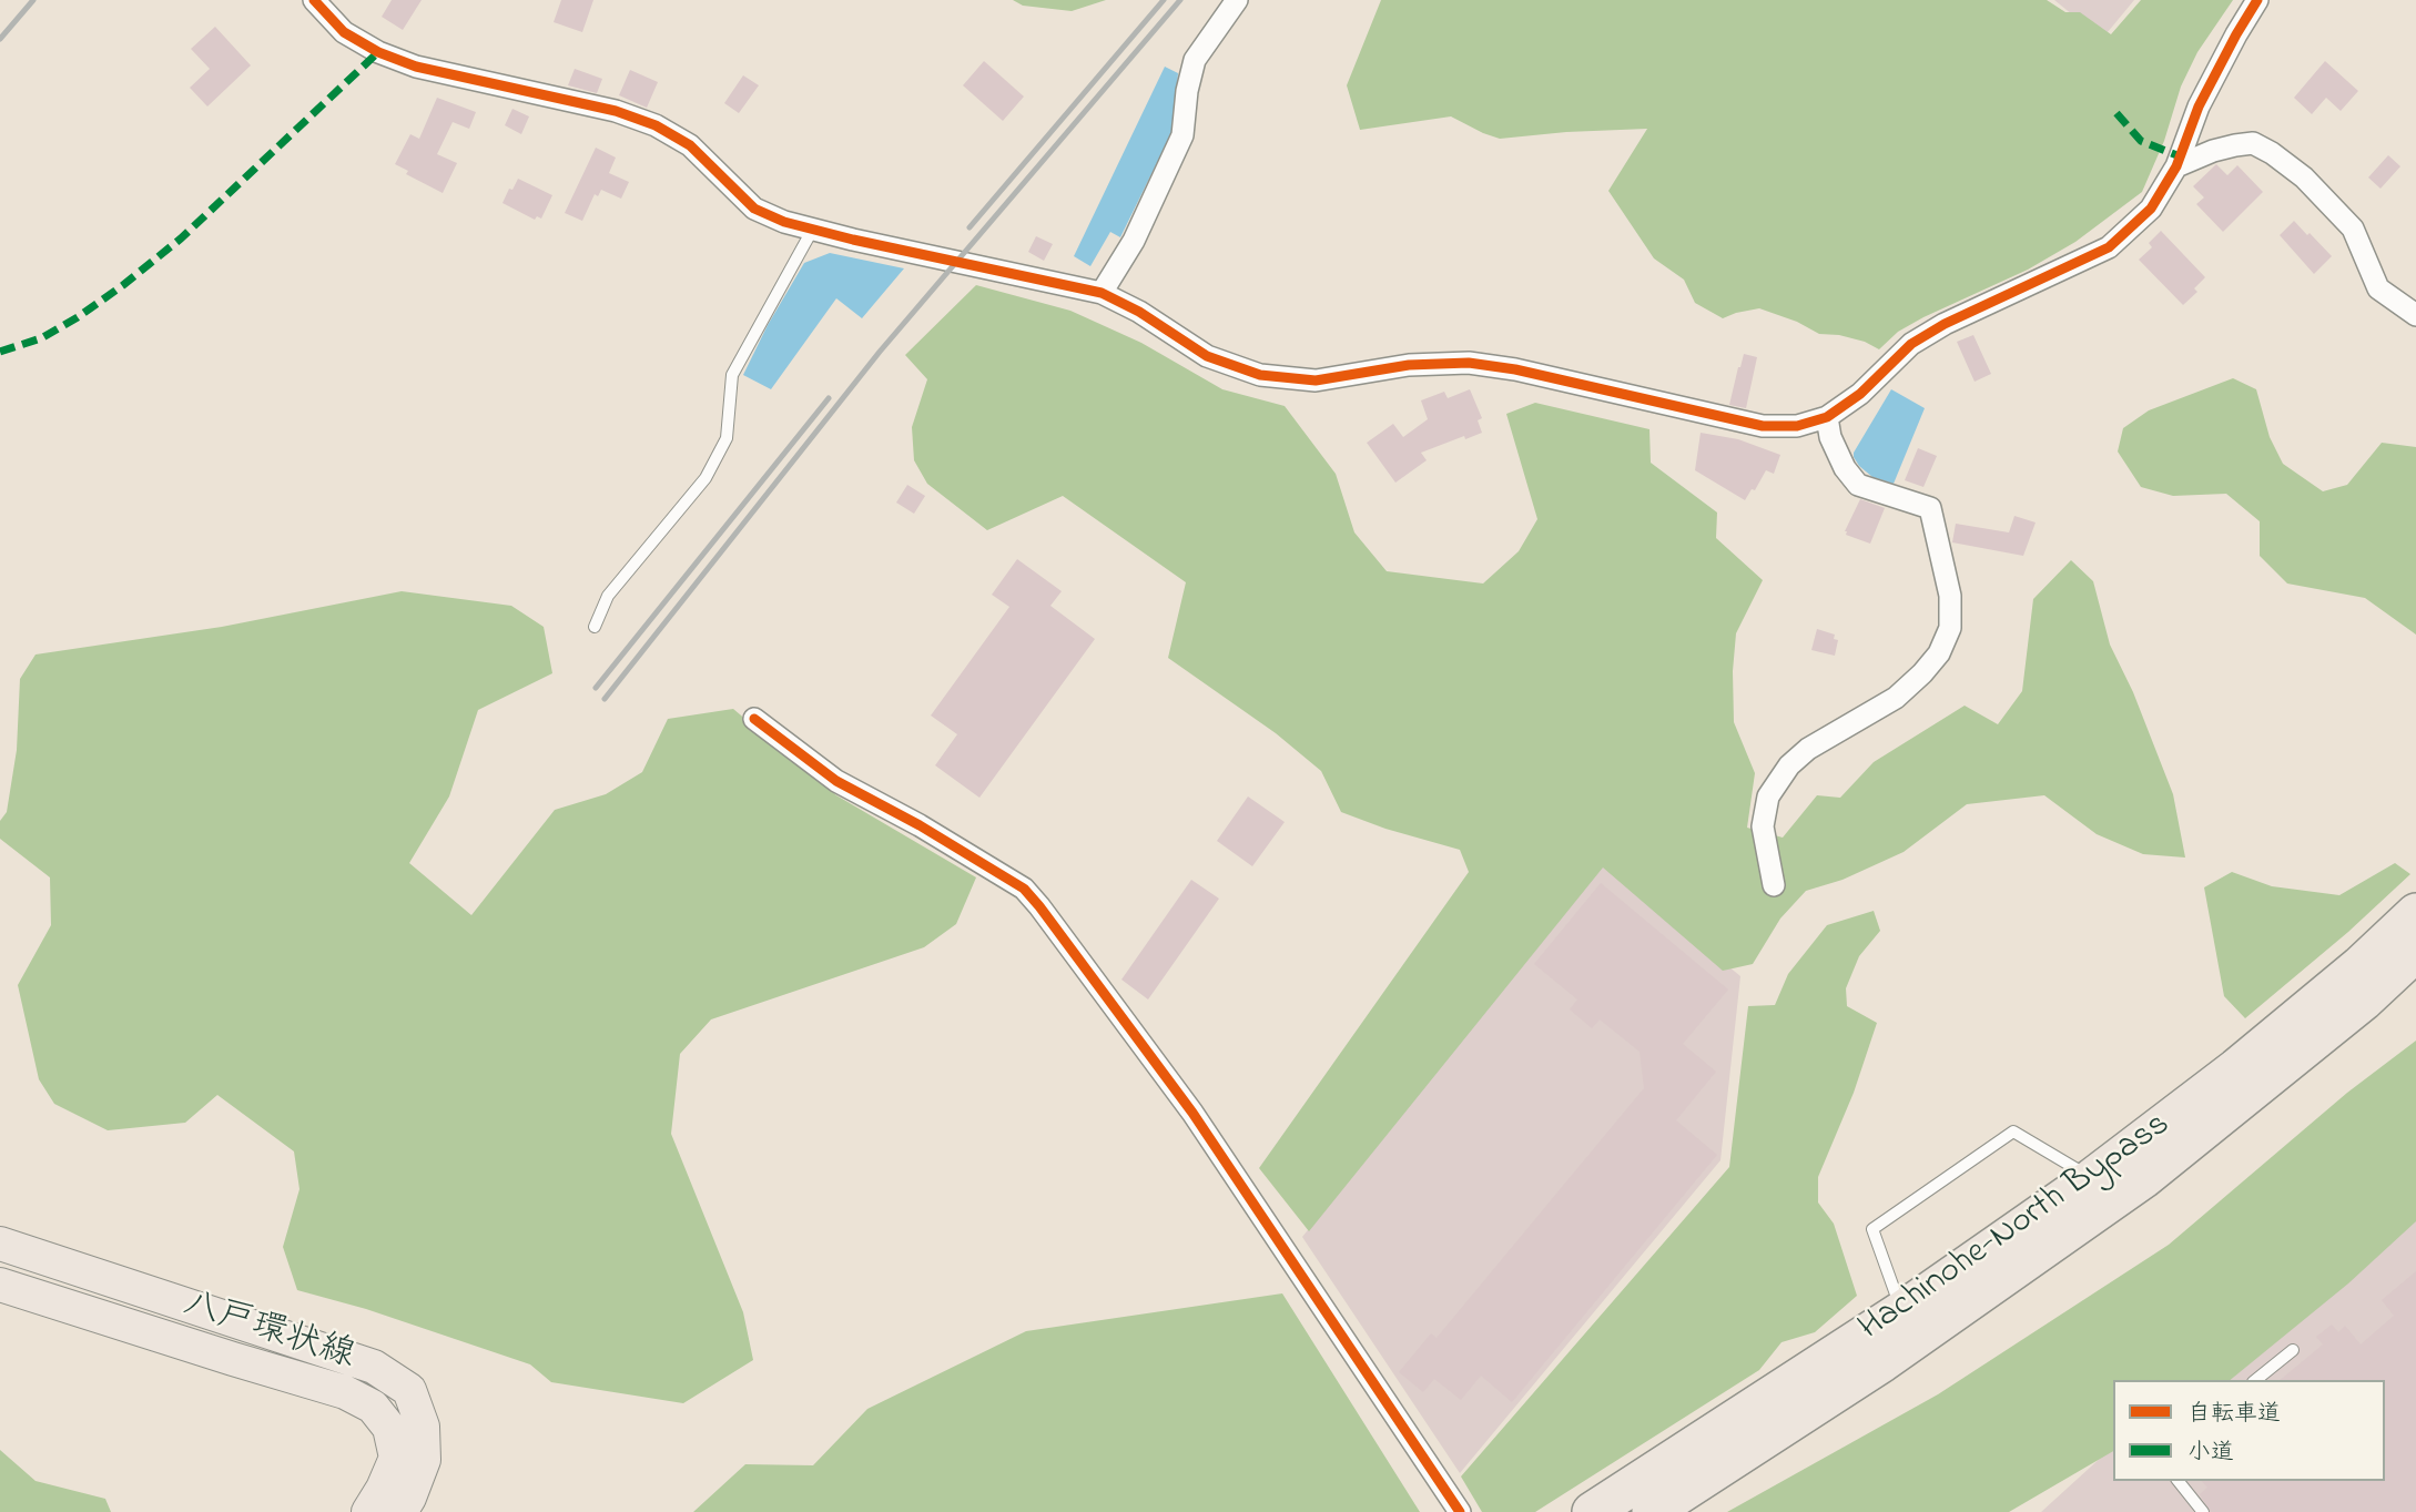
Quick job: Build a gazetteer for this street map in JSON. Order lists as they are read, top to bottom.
{
  "streets": {
    "highway": ["Hachinohe-North Bypass"],
    "main road": ["八戸環状線"]
  },
  "legend": ["自転車道", "小道"]
}
